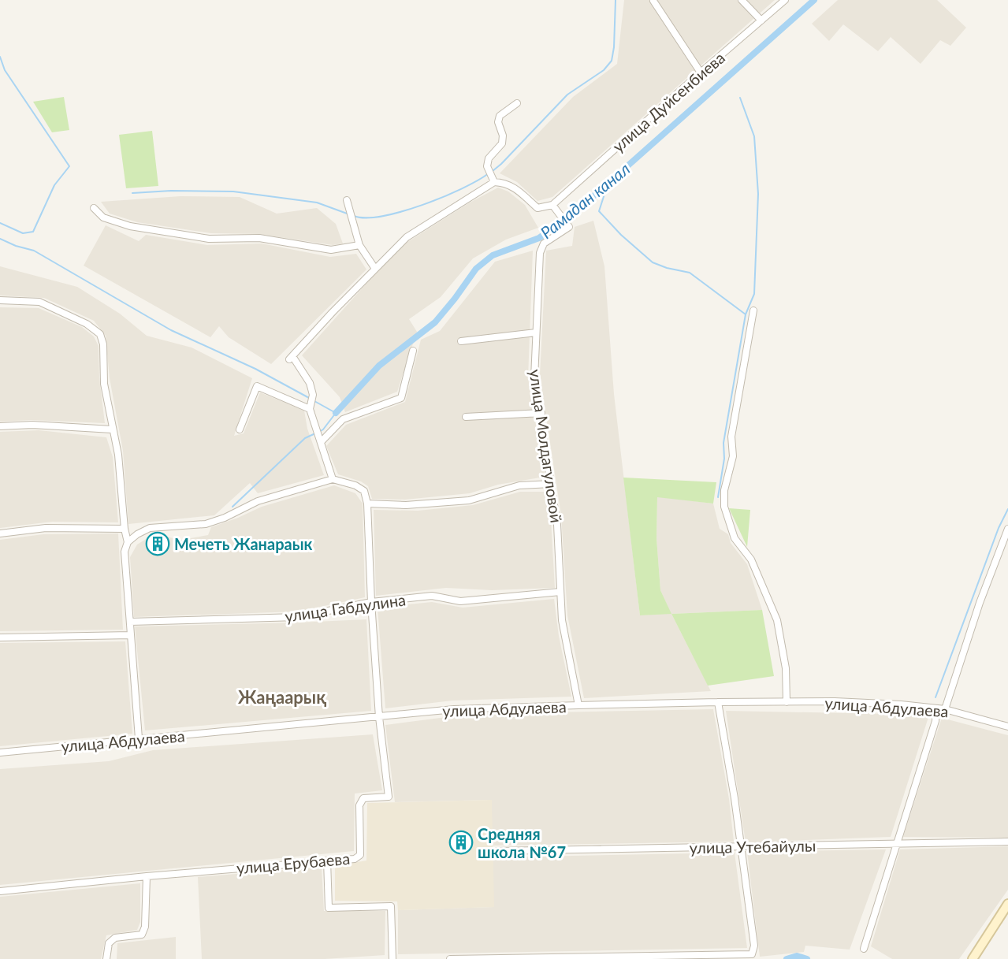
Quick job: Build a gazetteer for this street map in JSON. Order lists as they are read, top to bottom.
{
  "streets": {
    "street": [
      "улица Дуйсенбиева",
      "улица Молдагуловой",
      "улица Габдулина",
      "улица Абдулаева",
      "улица Утебайулы",
      "улица Ерубаева"
    ]
  },
  "crossings": [
    ["улица Дуйсенбиева", "улица Молдагуловой"],
    ["улица Молдагуловой", "улица Габдулина"],
    ["улица Молдагуловой", "улица Абдулаева"],
    ["улица Габдулина", "улица Ерубаева"],
    ["улица Абдулаева", "улица Ерубаева"]
  ],
  "districts": ["Жаңаарық"],
  "water": ["Рамадан канал"],
  "places": {
    "building": ["Мечеть Жанараык", "Средняя школа №67"]
  }
}
